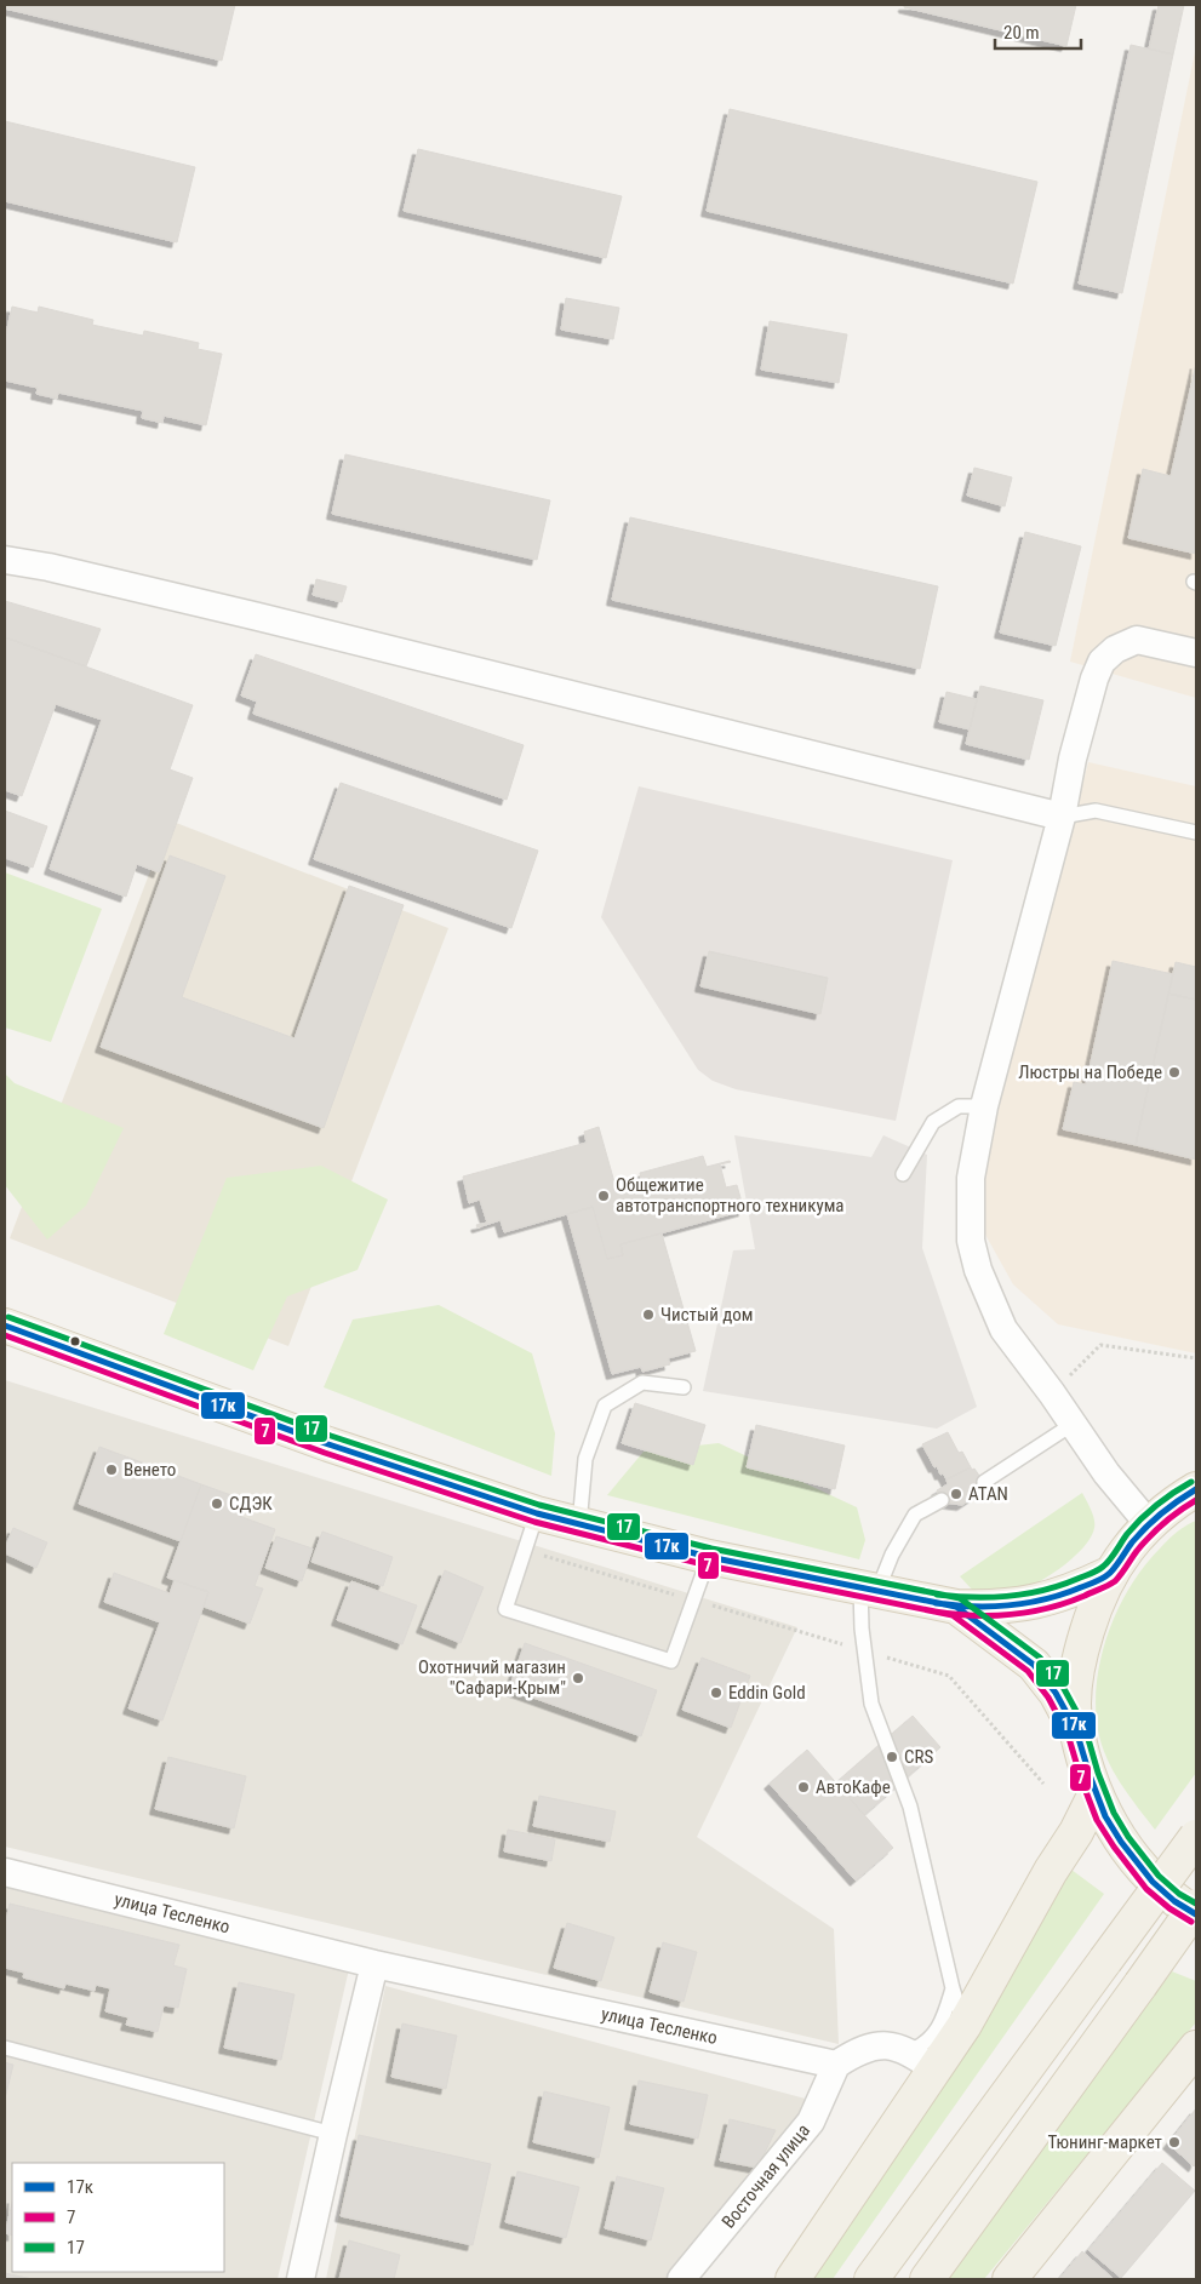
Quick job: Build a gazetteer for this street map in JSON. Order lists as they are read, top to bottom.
{
  "streets": {
    "street": ["улица Тесленко", "Восточная улица"]
  },
  "crossings": [
    ["улица Тесленко", "Восточная улица"]
  ],
  "places": [
    "Люстры на Победе",
    "Общежитие автотранспортного техникума",
    "Чистый дом",
    "Венето",
    "ATAN",
    "СДЭК",
    "Охотничий магазин \"Сафари-Крым\"",
    "Eddin Gold",
    "CRS",
    "АвтоКафе",
    "Тюнинг-маркет"
  ],
  "lines": ["transit line 17", "transit line 17к", "transit line 7"],
  "legend": ["17к", "7", "17"],
  "scale_bar": "20 m"
}
